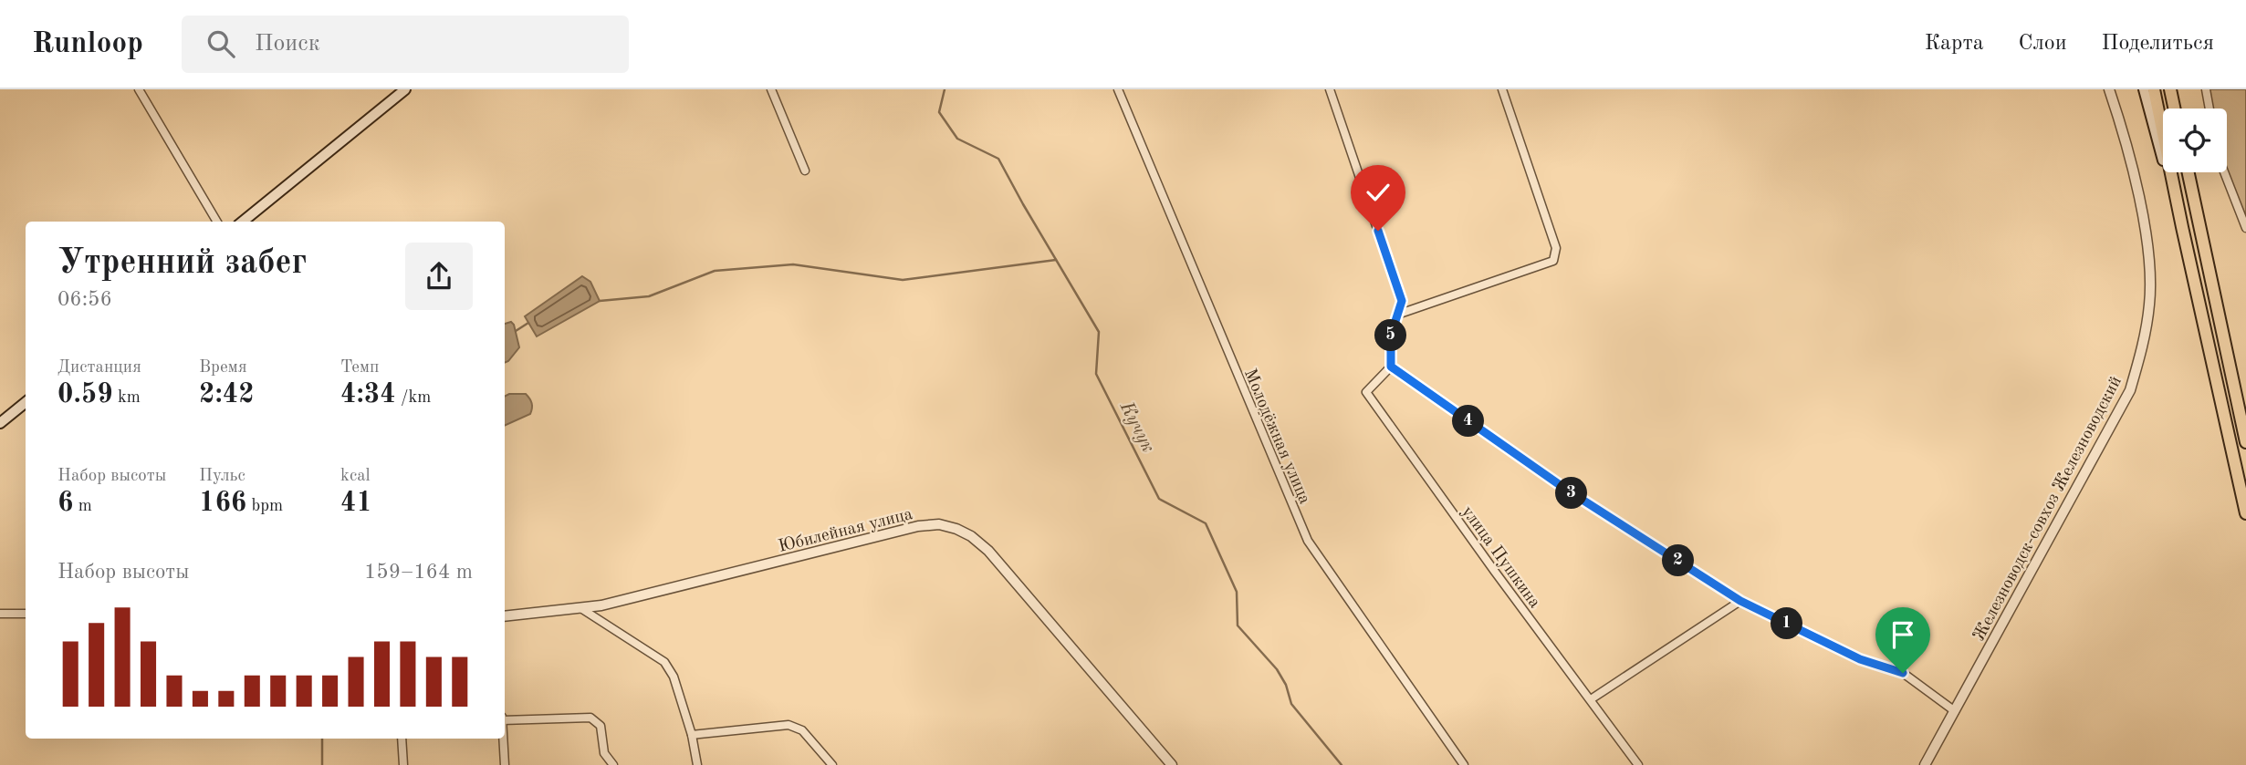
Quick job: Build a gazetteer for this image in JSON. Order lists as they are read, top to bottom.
{
  "streets": {
    "street": [
      "Молодёжная улица",
      "Железноводск-совхоз Железноводский",
      "Юбилейная улица",
      "улица Пушкина"
    ]
  },
  "water": ["Кучук"],
  "page": {
    "header": "Runloop",
    "search": "Поиск",
    "nav": ["Карта", "Слои", "Поделиться"],
    "heading": ["Утренний забег", "06:56"],
    "pins": [
      "5",
      "4",
      "3",
      "2",
      "1"
    ],
    "stats": [
      ["Дистанция", "0.59 km"],
      ["Время", "2:42"],
      ["Темп", "4:34 /km"],
      ["Набор высоты", "6 m"],
      ["Пульс", "166 bpm"],
      ["kcal", "41"]
    ],
    "chart": ["Набор высоты", "159–164 m"]
  }
}
